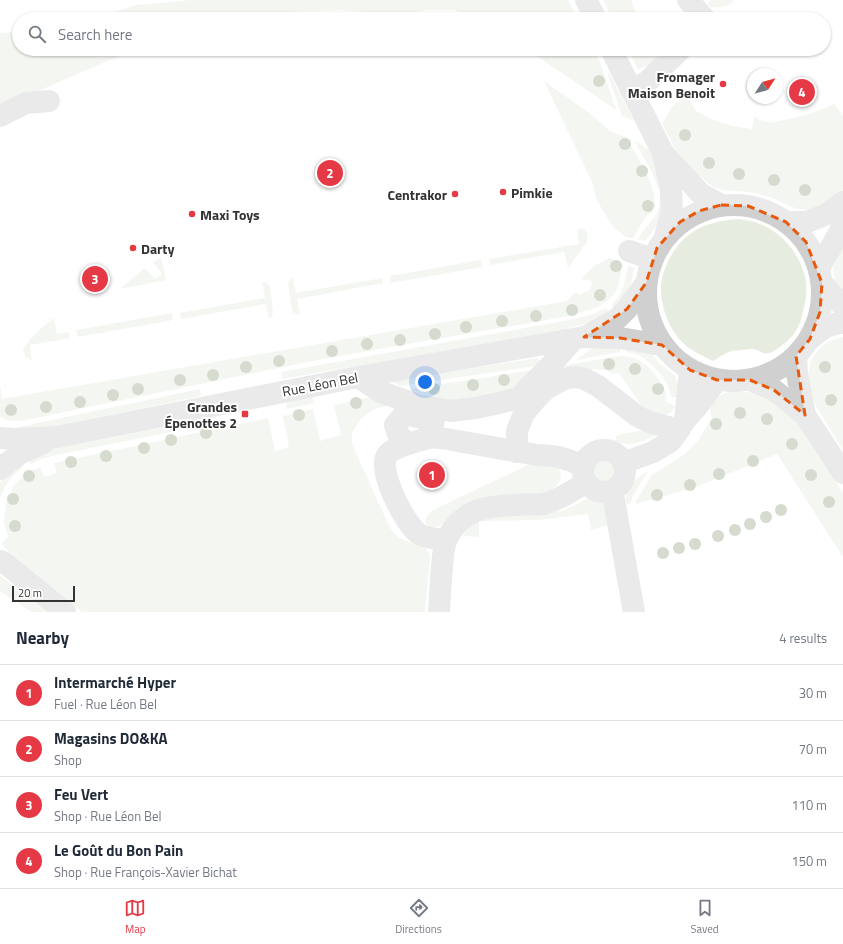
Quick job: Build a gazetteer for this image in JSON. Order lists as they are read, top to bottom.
{
  "streets": {
    "street": ["Rue Léon Bel"]
  },
  "places": {
    "other": [
      "Fromager Maison Benoit",
      "Pimkie",
      "Centrakor",
      "Maxi Toys",
      "Darty"
    ],
    "transit": ["Grandes Épenottes 2"]
  },
  "scale_bar": "20 m",
  "north": "top right",
  "page": {
    "search": "Search here",
    "pins": [
      "4",
      "2",
      "3",
      "1"
    ],
    "scale": "20 m",
    "heading": ["Nearby", "4 results"],
    "list": [
      {
        "mark": "1",
        "name": "Intermarché Hyper",
        "note": "Fuel · Rue Léon Bel",
        "value": "30 m"
      },
      {
        "mark": "2",
        "name": "Magasins DO&KA",
        "note": "Shop",
        "value": "70 m"
      },
      {
        "mark": "3",
        "name": "Feu Vert",
        "note": "Shop · Rue Léon Bel",
        "value": "110 m"
      },
      {
        "mark": "4",
        "name": "Le Goût du Bon Pain",
        "note": "Shop · Rue François-Xavier Bichat",
        "value": "150 m"
      }
    ],
    "nav": ["Map", "Directions", "Saved"]
  }
}
